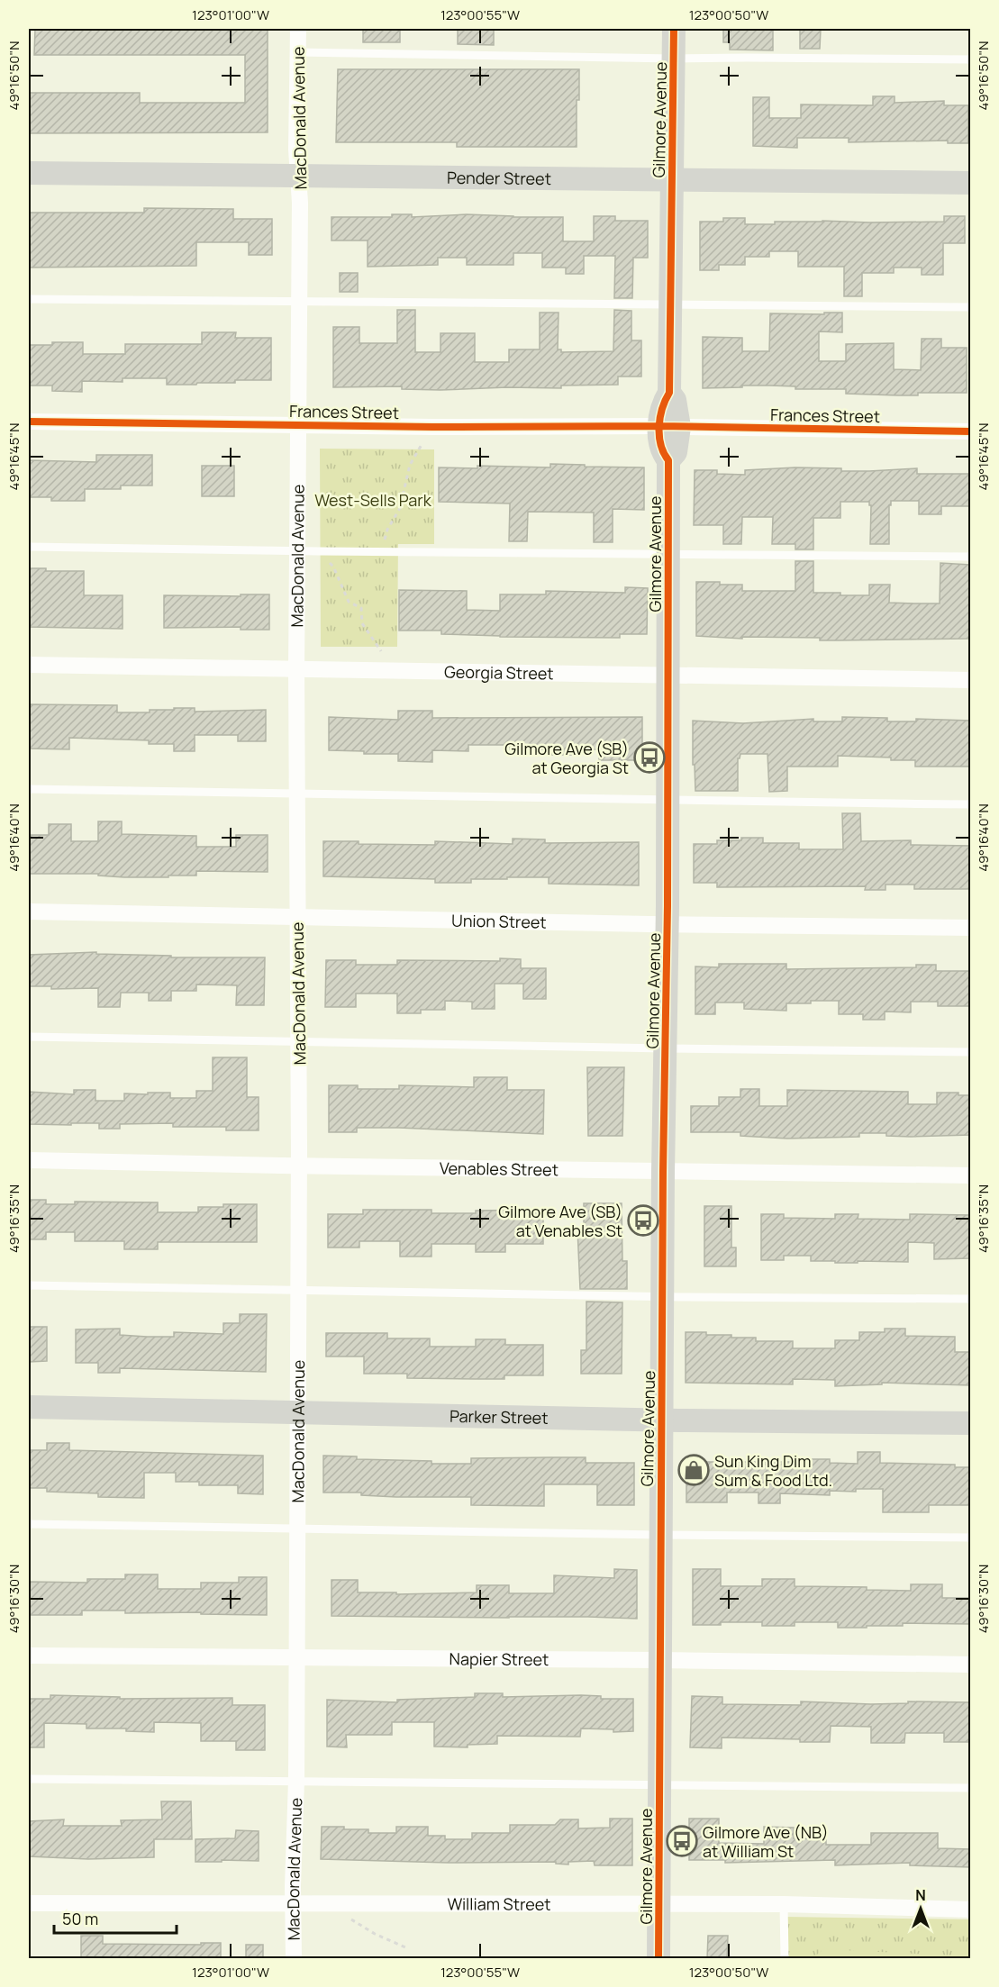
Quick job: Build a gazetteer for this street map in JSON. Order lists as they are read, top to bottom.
{
  "streets": {
    "street": [
      "MacDonald Avenue",
      "Gilmore Avenue",
      "Pender Street",
      "Frances Street",
      "Georgia Street",
      "Union Street",
      "Venables Street",
      "Parker Street",
      "Napier Street",
      "William Street"
    ]
  },
  "crossings": [
    ["MacDonald Avenue", "Pender Street"],
    ["MacDonald Avenue", "Frances Street"],
    ["MacDonald Avenue", "Georgia Street"],
    ["MacDonald Avenue", "Union Street"],
    ["MacDonald Avenue", "Venables Street"],
    ["MacDonald Avenue", "Parker Street"],
    ["MacDonald Avenue", "Napier Street"],
    ["MacDonald Avenue", "William Street"],
    ["Gilmore Avenue", "Pender Street"],
    ["Gilmore Avenue", "Frances Street"],
    ["Gilmore Avenue", "Georgia Street"],
    ["Gilmore Avenue", "Union Street"],
    ["Gilmore Avenue", "Venables Street"],
    ["Gilmore Avenue", "Parker Street"],
    ["Gilmore Avenue", "Napier Street"],
    ["Gilmore Avenue", "William Street"]
  ],
  "parks": ["West-Sells Park"],
  "places": {
    "bus stop": ["Gilmore Ave (SB) at Georgia St", "Gilmore Ave (SB) at Venables St", "Gilmore Ave (NB) at William St"],
    "shop": ["Sun King Dim Sum & Food Ltd."]
  },
  "scale_bar": "50 m",
  "north": "top",
  "coordinates": [
    "123°01'00\"W",
    "123°00'55\"W",
    "123°00'50\"W",
    "49°16'50\"N",
    "49°16'45\"N",
    "49°16'40\"N",
    "49°16'35\"N",
    "49°16'30\"N"
  ]
}
